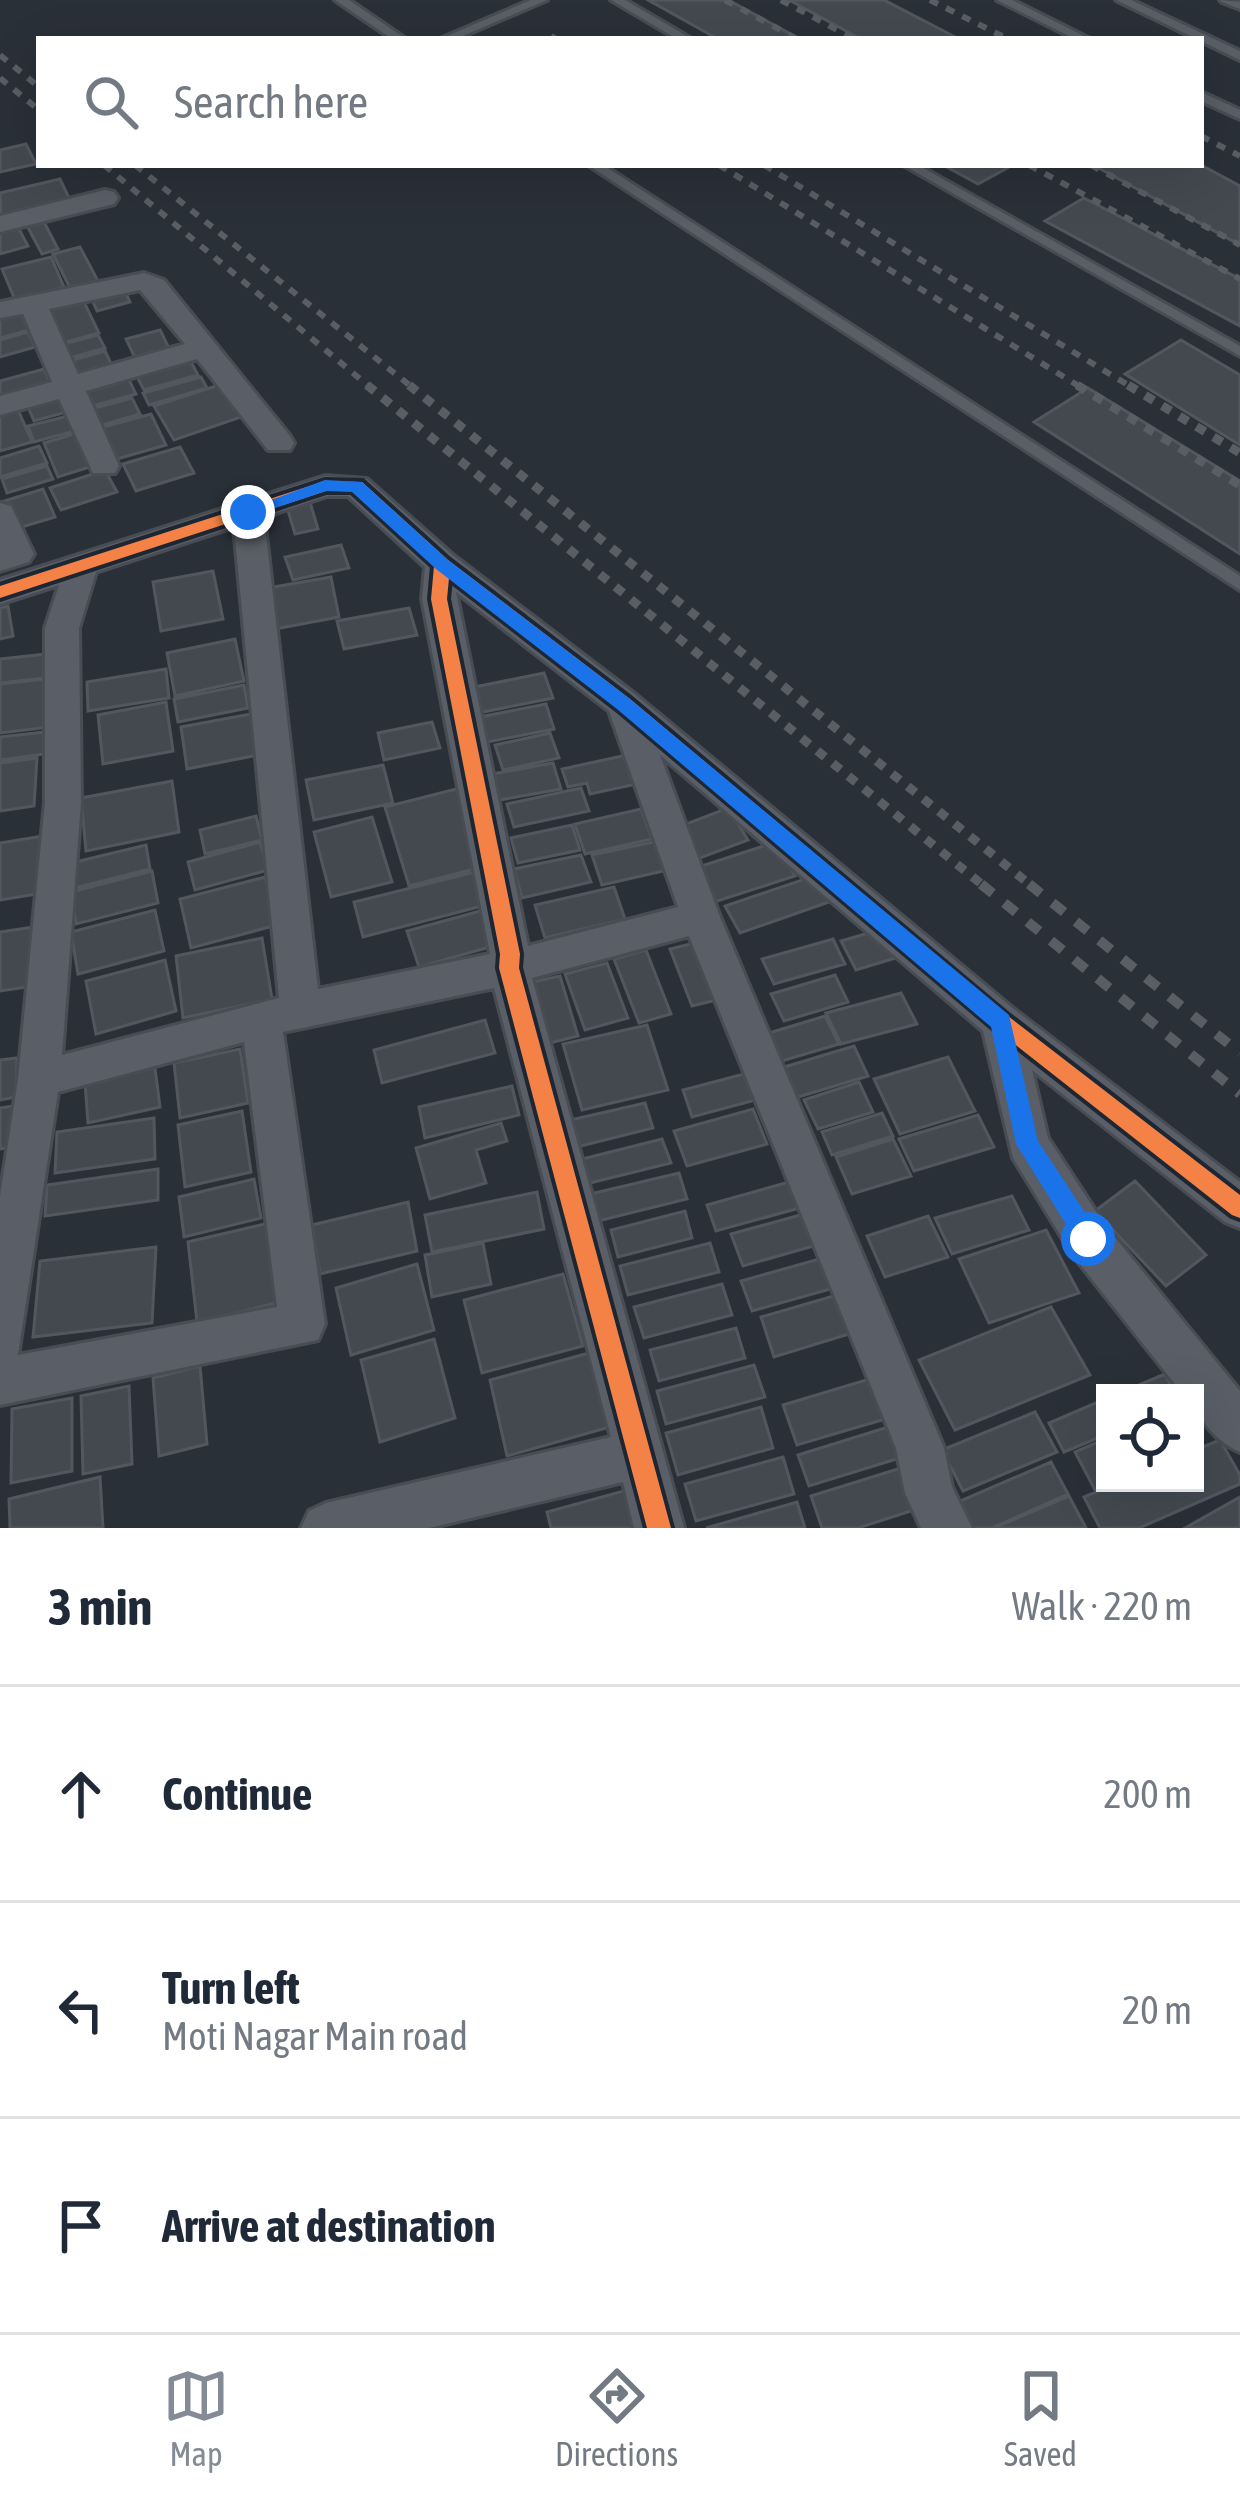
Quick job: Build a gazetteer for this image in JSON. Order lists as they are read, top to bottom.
{
  "page": {
    "search": "Search here",
    "heading": ["3 min", "Walk · 220 m"],
    "list": [
      ["Continue", "200 m"],
      ["Turn left", "Moti Nagar Main road", "20 m"],
      "Arrive at destination"
    ],
    "nav": ["Map", "Directions", "Saved"]
  }
}
